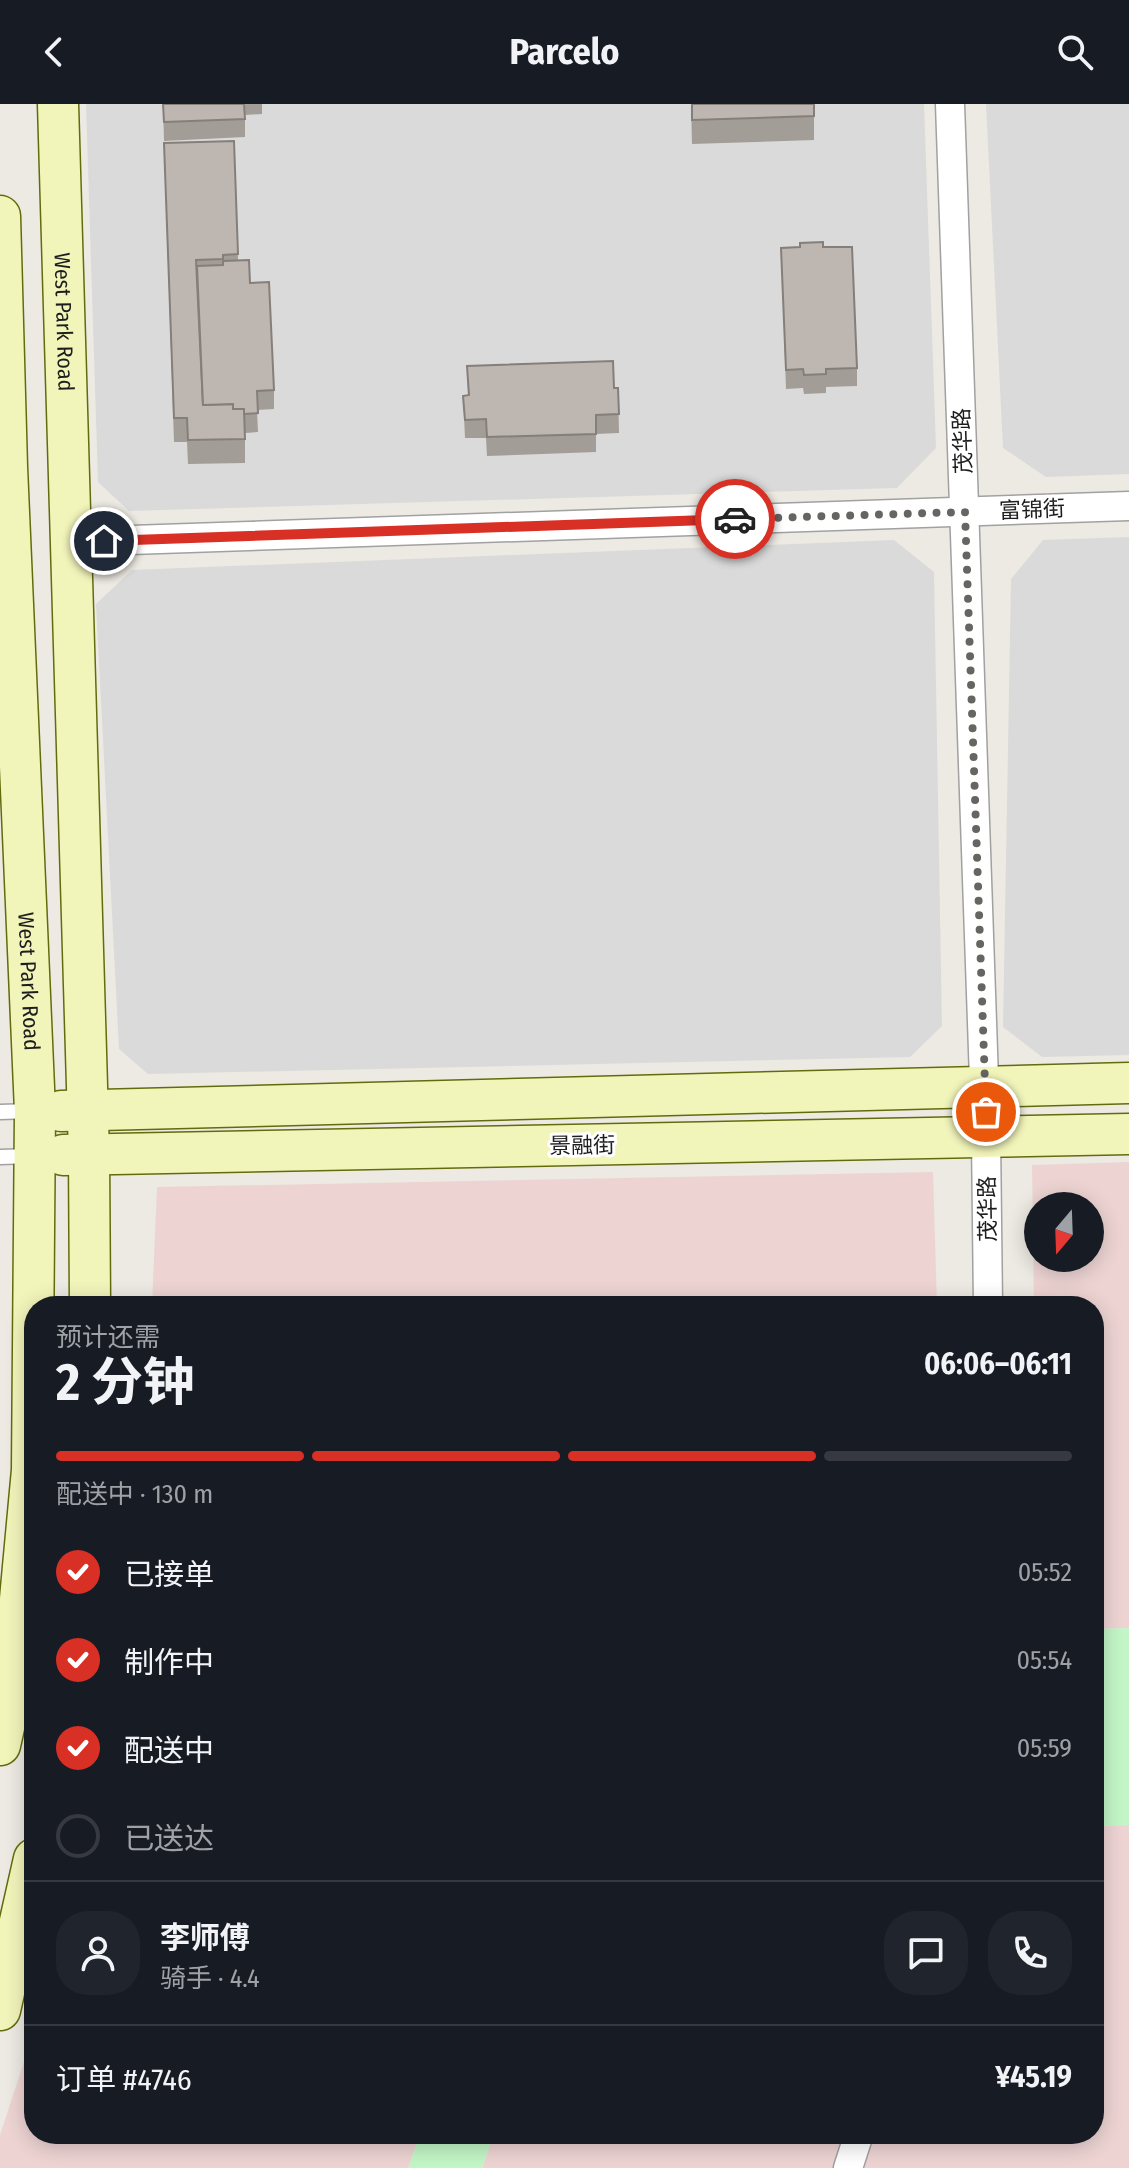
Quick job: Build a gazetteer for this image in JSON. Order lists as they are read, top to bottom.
{
  "streets": {
    "main road": ["West Park Road", "景融街"],
    "street": ["茂华路", "富锦街"]
  },
  "crossings": [
    ["West Park Road", "富锦街"],
    ["West Park Road", "景融街"],
    ["茂华路", "富锦街"],
    ["茂华路", "景融街"]
  ],
  "north": "bottom",
  "page": {
    "header": "Parcelo",
    "heading": ["2 分钟", "预计还需", "06:06–06:11"],
    "panel": [
      "李师傅",
      "骑手 · 4.4",
      "订单 #4746",
      "¥45.19"
    ],
    "bar": "配送中 · 130 m",
    "list": [
      ["已接单", "05:52"],
      ["制作中", "05:54"],
      ["配送中", "05:59"],
      "已送达"
    ]
  }
}
